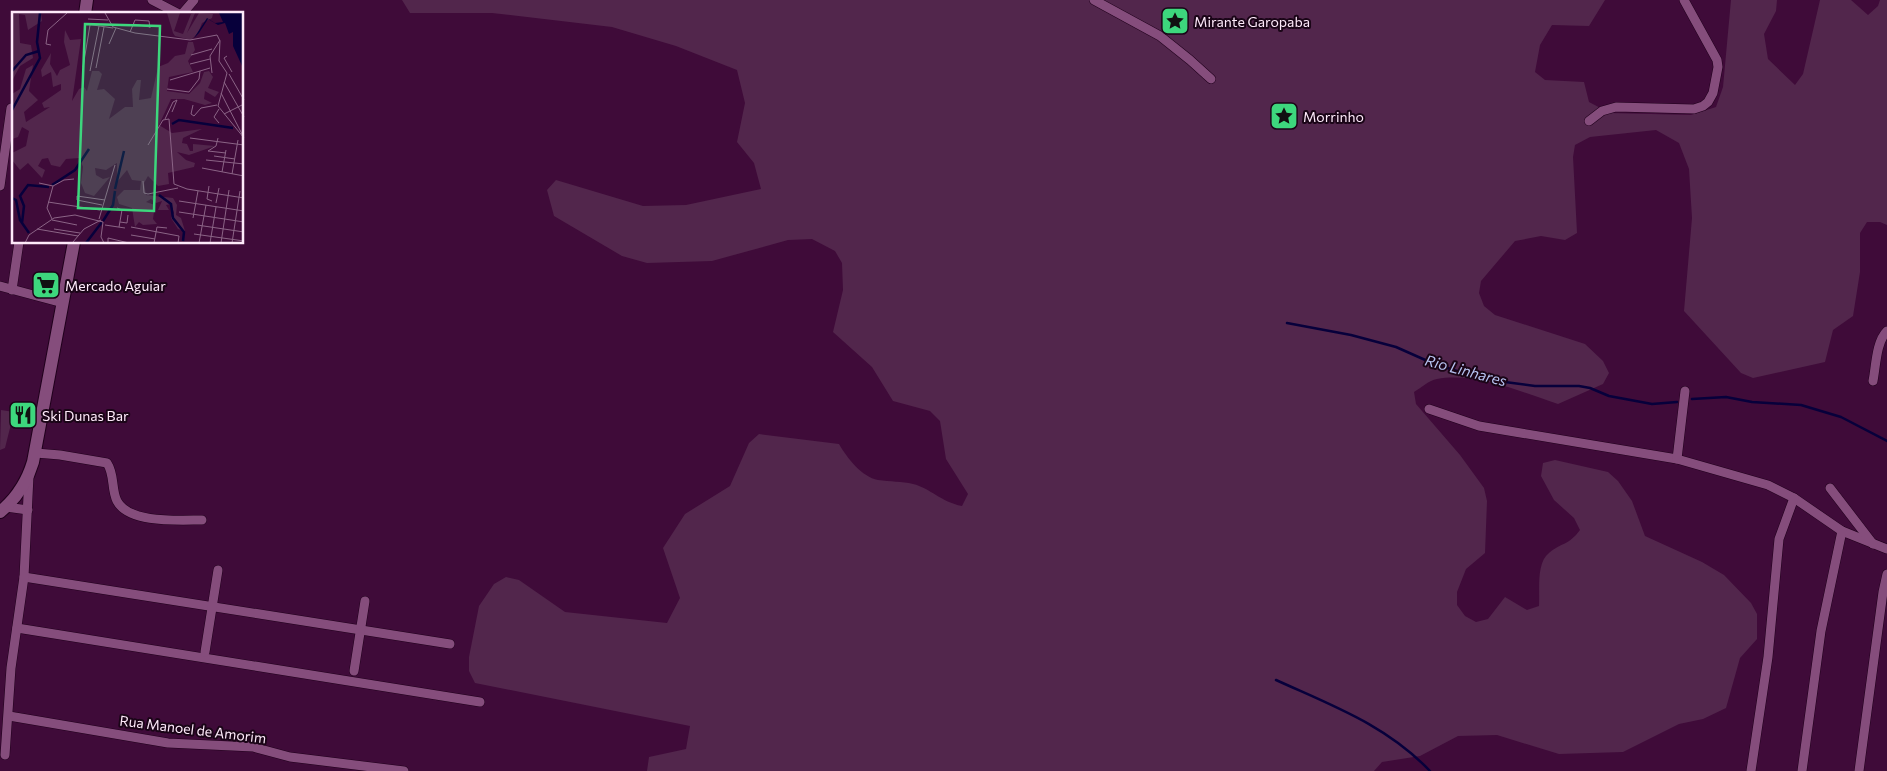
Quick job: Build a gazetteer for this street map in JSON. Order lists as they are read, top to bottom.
{
  "streets": {
    "street": ["Rua Manoel de Amorim"]
  },
  "water": ["Rio Linhares"],
  "places": {
    "place": ["Mirante Garopaba", "Morrinho"],
    "supermarket": ["Mercado Aguiar"],
    "restaurant": ["Ski Dunas Bar"]
  }
}
